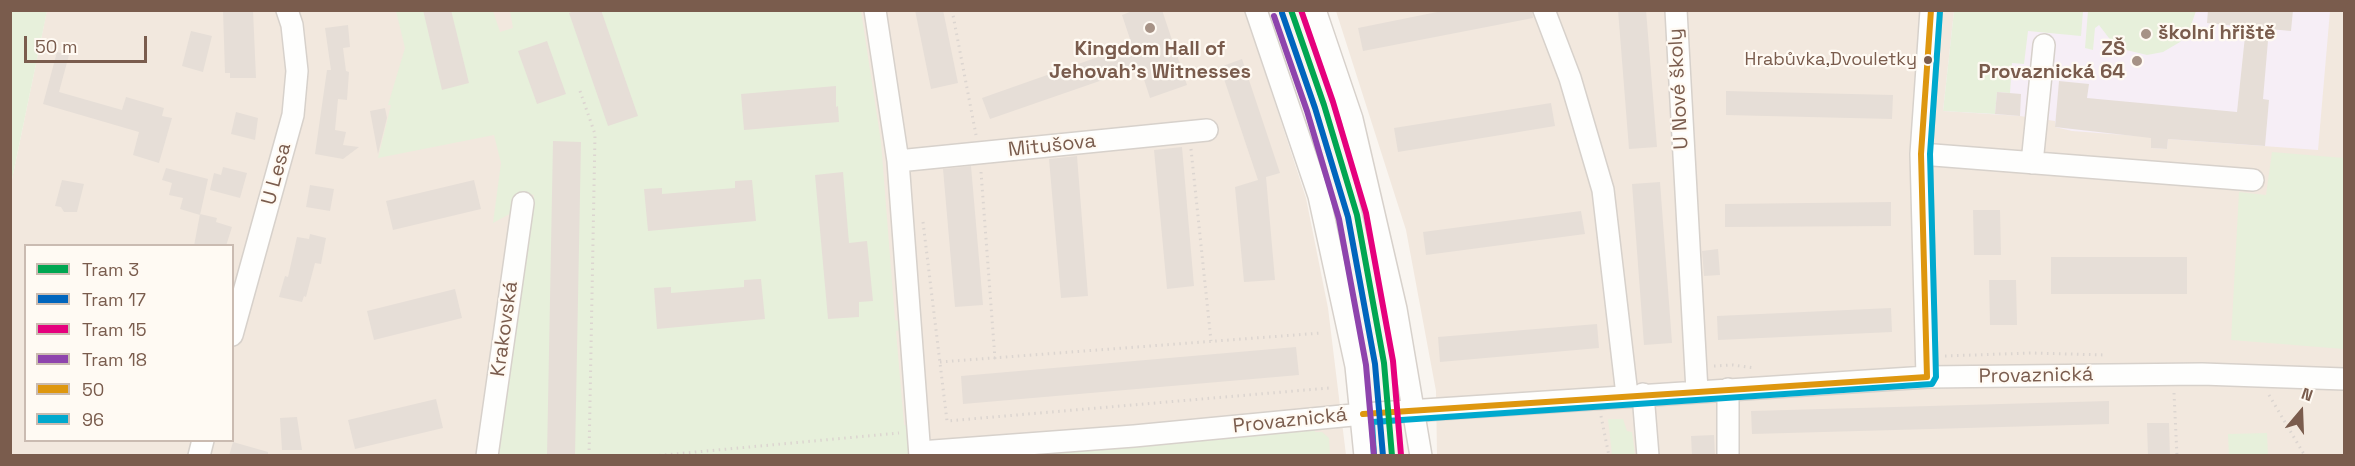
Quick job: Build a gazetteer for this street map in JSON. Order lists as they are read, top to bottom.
{
  "streets": {
    "street": [
      "U Nové školy",
      "Mitušova",
      "U Lesa",
      "Krakovská",
      "Provaznická"
    ]
  },
  "crossings": [
    ["U Nové školy", "Provaznická"]
  ],
  "places": [
    "Kingdom Hall of Jehovah's Witnesses",
    "školní hřiště",
    "Hrabůvka,Dvouletky",
    "ZŠ Provaznická 64"
  ],
  "lines": [
    "tram line 3",
    "tram line 15",
    "transit line 50",
    "transit line 96",
    "tram line 17",
    "tram line 18"
  ],
  "legend": [
    "Tram 3",
    "Tram 17",
    "Tram 15",
    "Tram 18",
    "50",
    "96"
  ],
  "scale_bar": "50 m",
  "north": "top"
}
